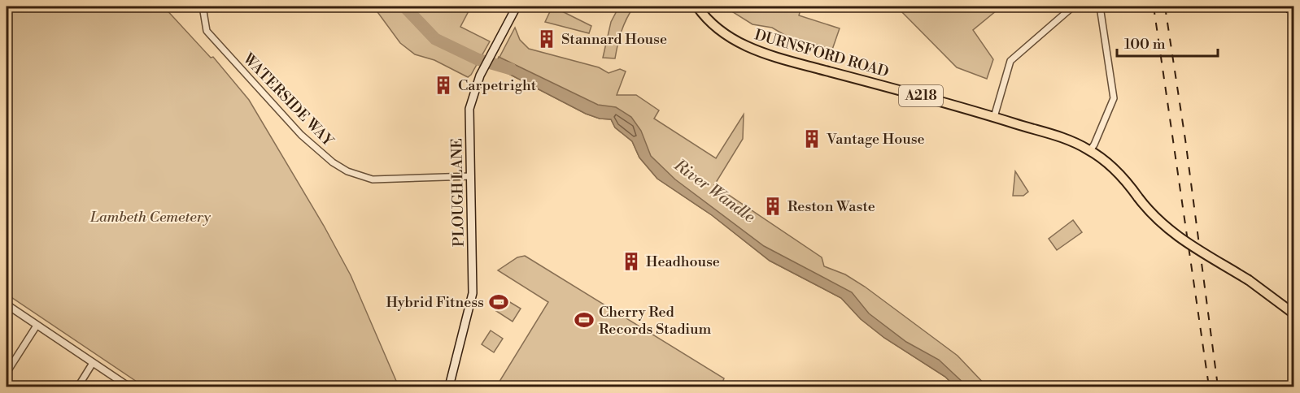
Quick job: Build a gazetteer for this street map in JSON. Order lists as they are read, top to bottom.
{
  "streets": {
    "main road": ["DURNSFORD ROAD", "A218", "PLOUGH LANE"],
    "street": ["WATERSIDE WAY"]
  },
  "crossings": [
    ["WATERSIDE WAY", "PLOUGH LANE"]
  ],
  "water": ["River Wandle"],
  "parks": ["Lambeth Cemetery"],
  "places": {
    "building": [
      "Stannard House",
      "Carpetright",
      "Vantage House",
      "Reston Waste",
      "Headhouse"
    ],
    "sports": ["Hybrid Fitness", "Cherry Red Records Stadium"]
  },
  "scale_bar": "100 m"
}
